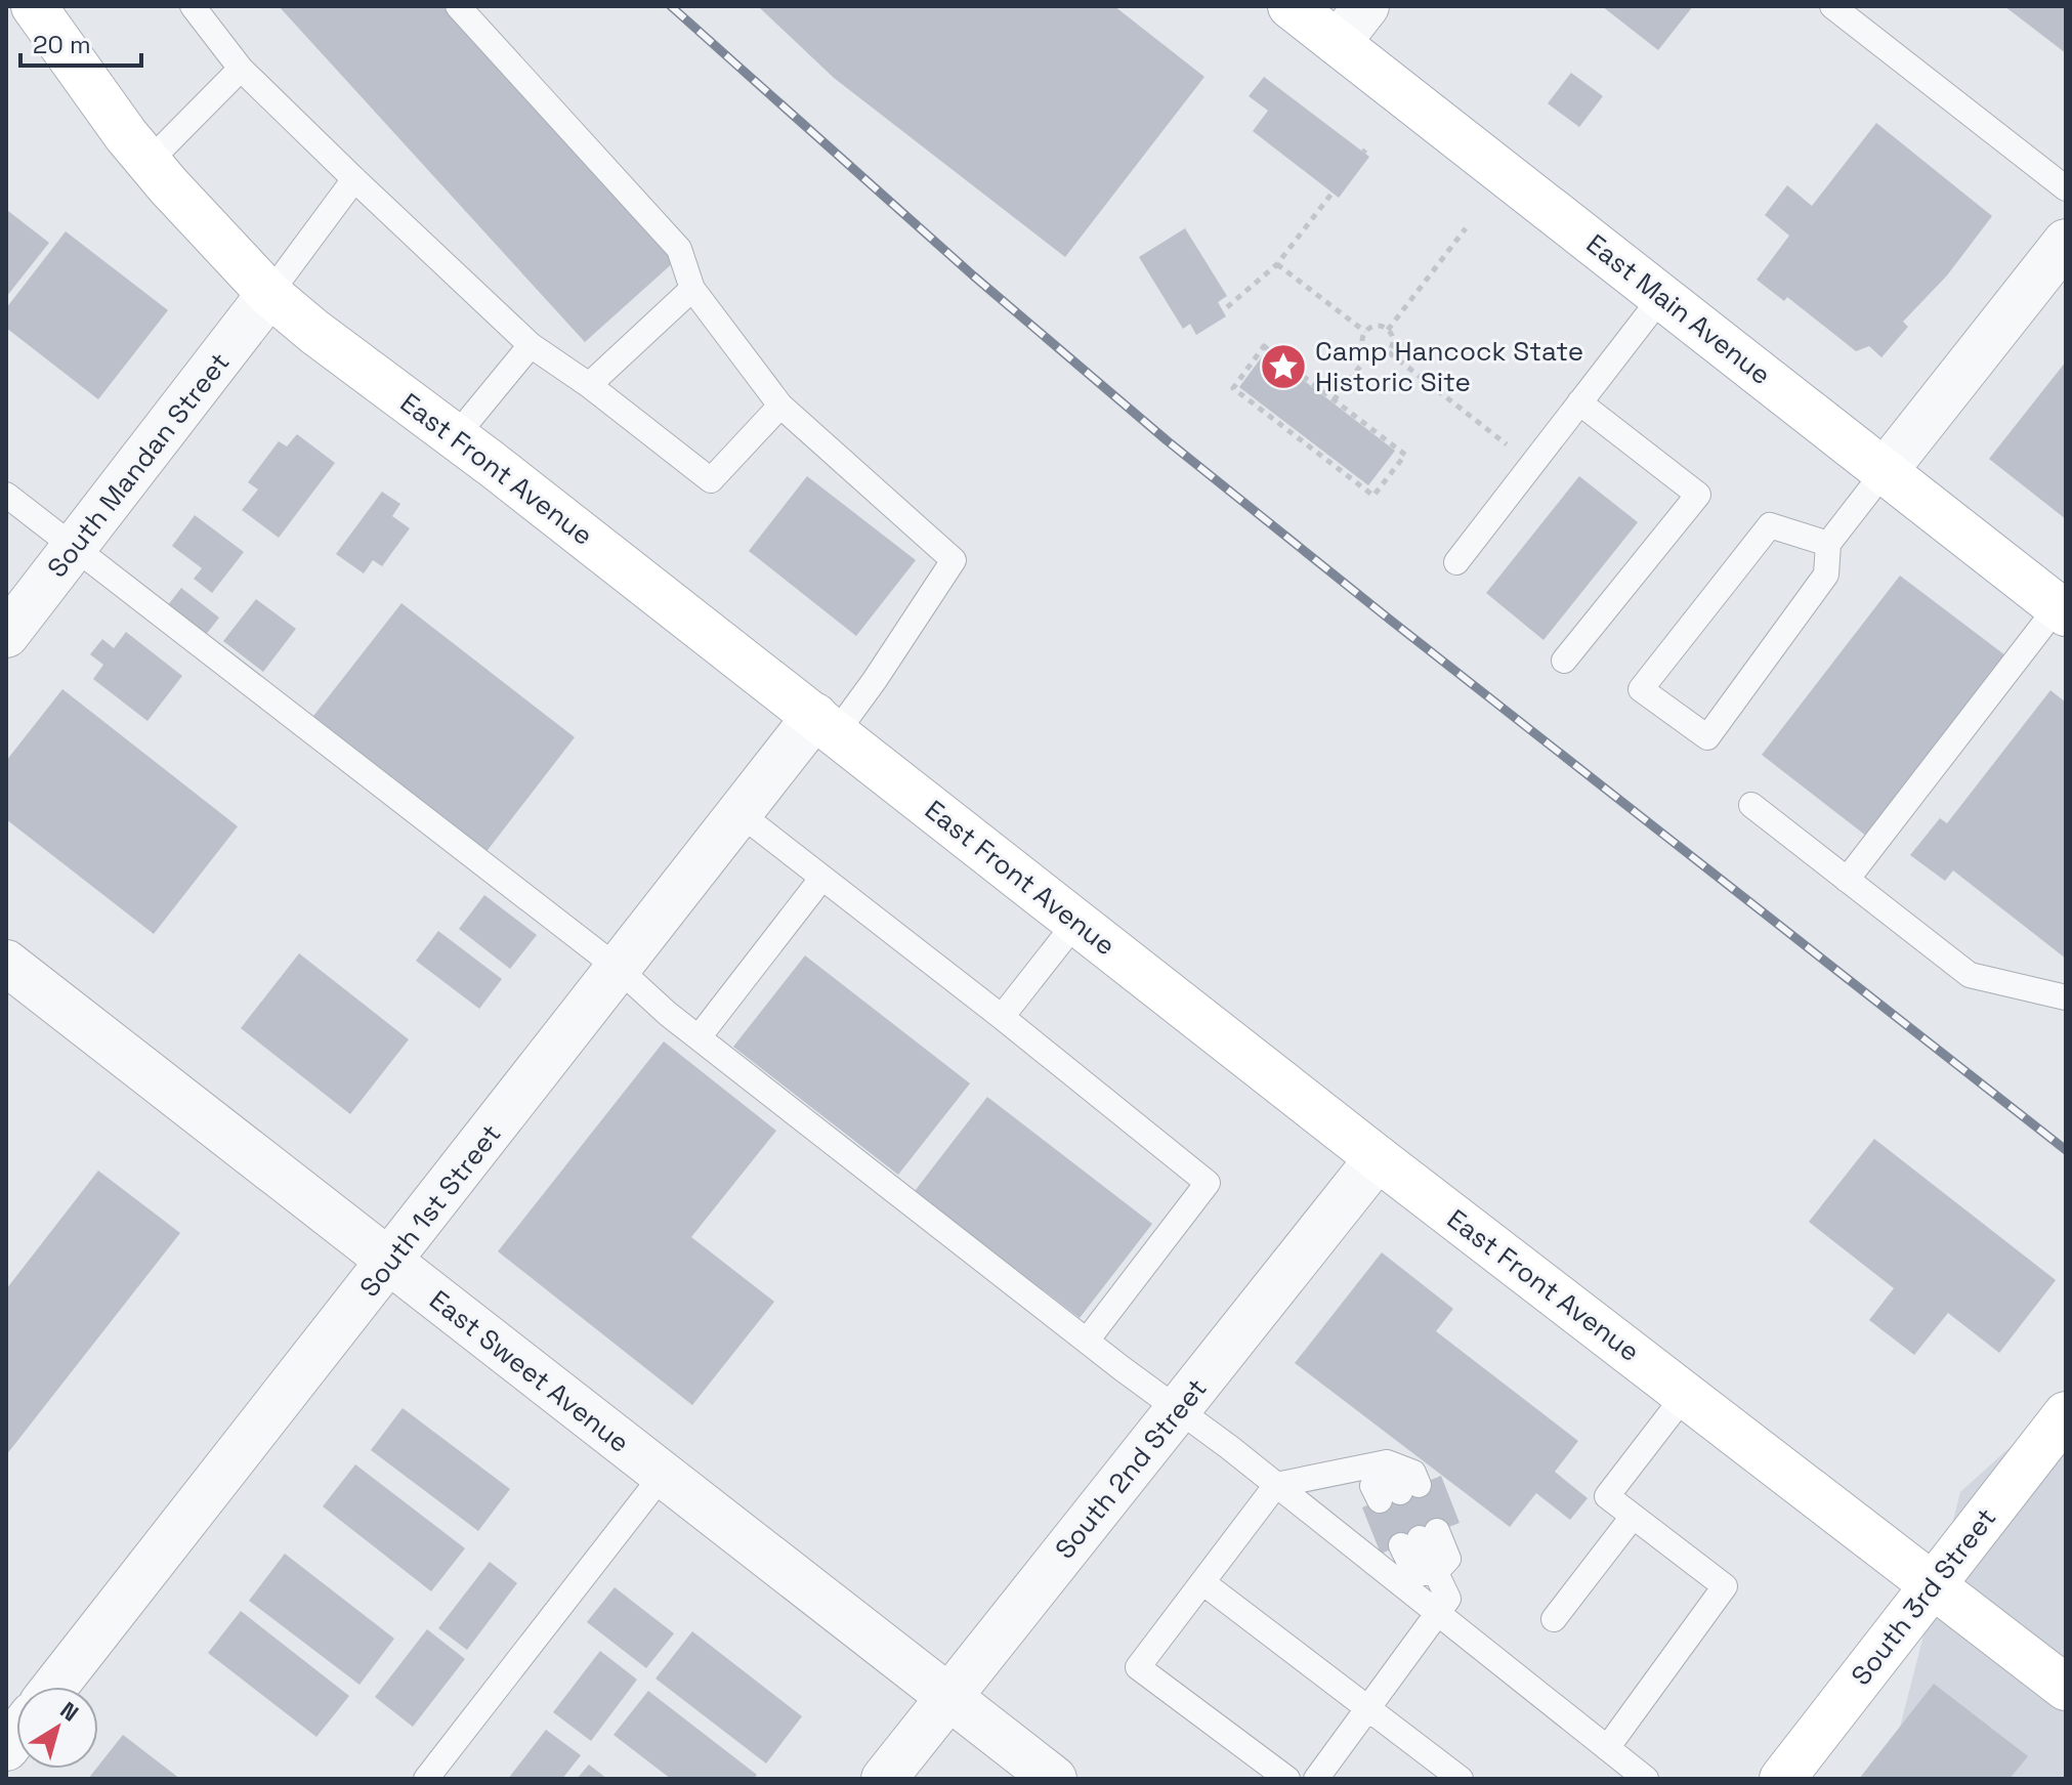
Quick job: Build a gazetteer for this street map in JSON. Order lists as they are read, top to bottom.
{
  "streets": {
    "street": [
      "East Main Avenue",
      "South Mandan Street",
      "East Front Avenue",
      "South 1st Street",
      "East Sweet Avenue",
      "South 2nd Street",
      "South 3rd Street"
    ]
  },
  "crossings": [
    ["South Mandan Street", "East Front Avenue"],
    ["East Front Avenue", "South 1st Street"],
    ["East Front Avenue", "South 2nd Street"],
    ["East Front Avenue", "South 3rd Street"],
    ["South 1st Street", "East Sweet Avenue"],
    ["East Sweet Avenue", "South 2nd Street"]
  ],
  "places": {
    "place": ["Camp Hancock State Historic Site"]
  },
  "scale_bar": "20 m",
  "north": "top right"
}
